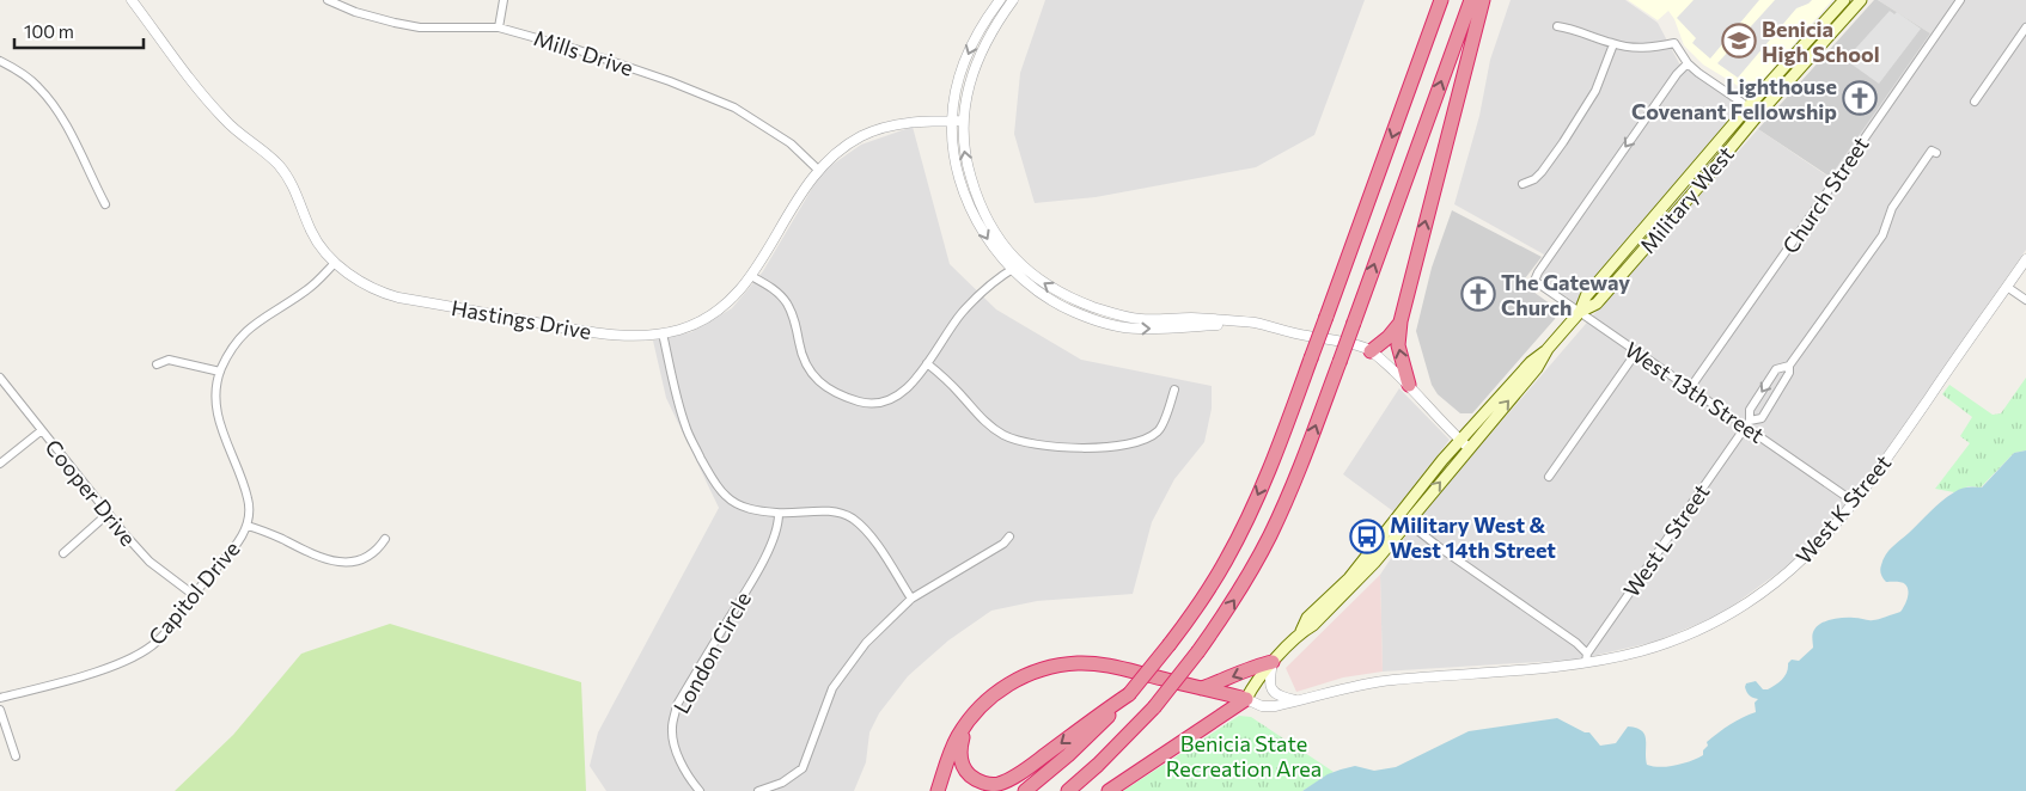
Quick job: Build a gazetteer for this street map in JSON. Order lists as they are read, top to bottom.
{
  "streets": {
    "main road": ["Military West"],
    "street": [
      "Mills Drive",
      "Church Street",
      "Hastings Drive",
      "West 13th Street",
      "Cooper Drive",
      "West K Street",
      "West L Street",
      "Capitol Drive",
      "London Circle"
    ]
  },
  "crossings": [
    ["Mills Drive", "Hastings Drive"],
    ["Church Street", "West 13th Street"],
    ["Military West", "West 13th Street"],
    ["Military West", "West K Street"],
    ["Hastings Drive", "Capitol Drive"],
    ["West 13th Street", "West K Street"],
    ["West 13th Street", "West L Street"],
    ["Cooper Drive", "Capitol Drive"],
    ["West K Street", "West L Street"]
  ],
  "parks": ["Benicia State Recreation Area"],
  "places": {
    "school or university": ["Benicia High School"],
    "church": ["Lighthouse Covenant Fellowship", "The Gateway Church"],
    "bus stop": ["Military West & West 14th Street"]
  },
  "scale_bar": "100 m"
}
